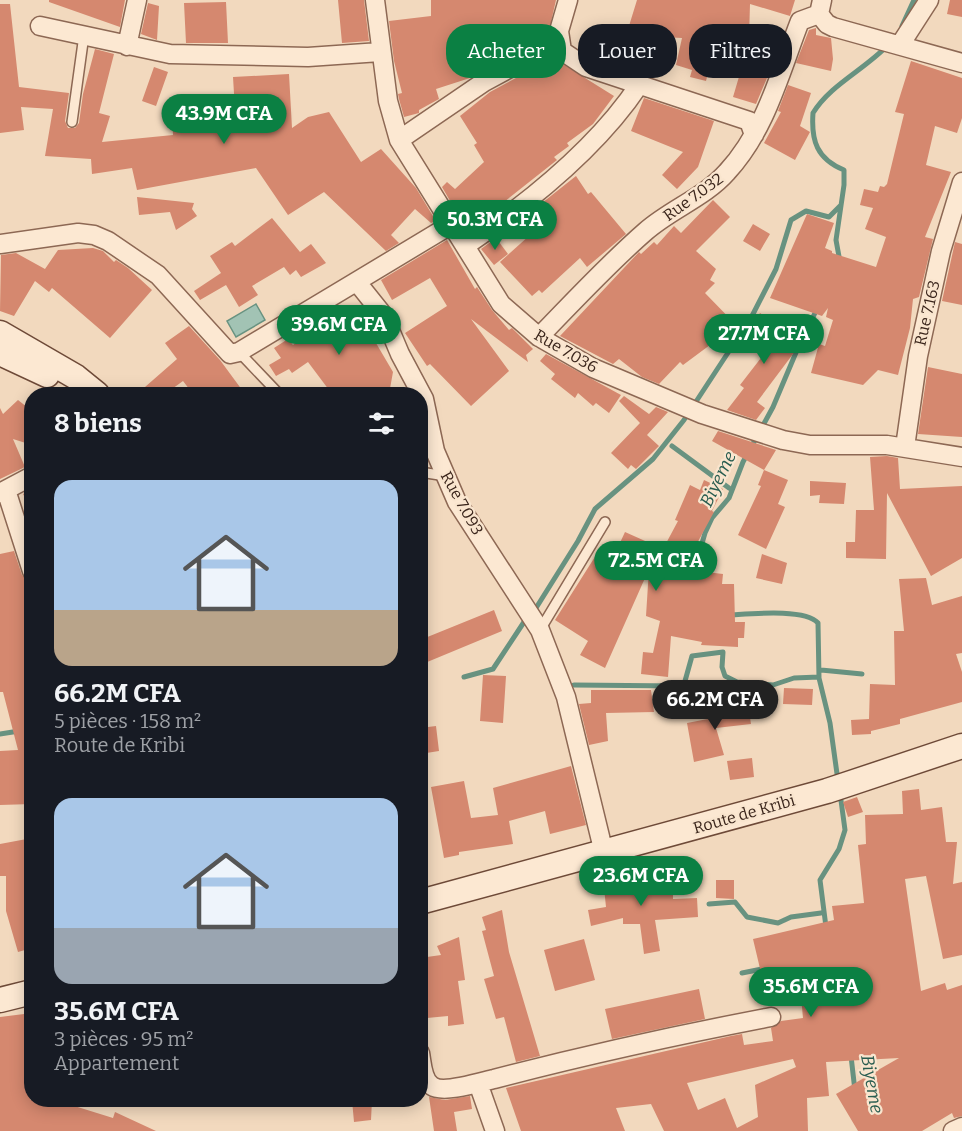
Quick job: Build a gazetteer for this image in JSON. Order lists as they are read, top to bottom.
{
  "streets": {
    "main road": ["Route de Kribi"],
    "street": [
      "Rue 7.032",
      "Rue 7.163",
      "Rue 7.036",
      "Rue 7.093"
    ]
  },
  "crossings": [
    ["Rue 7.032", "Rue 7.036"],
    ["Rue 7.163", "Rue 7.036"],
    ["Rue 7.093", "Route de Kribi"]
  ],
  "water": ["Biyeme"],
  "page": {
    "chip": ["Acheter", "Louer", "Filtres"],
    "price": [
      "43.9M CFA",
      "50.3M CFA",
      "39.6M CFA",
      "27.7M CFA",
      "72.5M CFA",
      "66.2M CFA",
      "23.6M CFA",
      "35.6M CFA"
    ],
    "heading": "8 biens",
    "list": [
      {
        "name": "66.2M CFA",
        "note": "5 pièces · 158 m² · Route de Kribi"
      },
      {
        "name": "35.6M CFA",
        "note": "3 pièces · 95 m² · Appartement"
      }
    ]
  }
}
